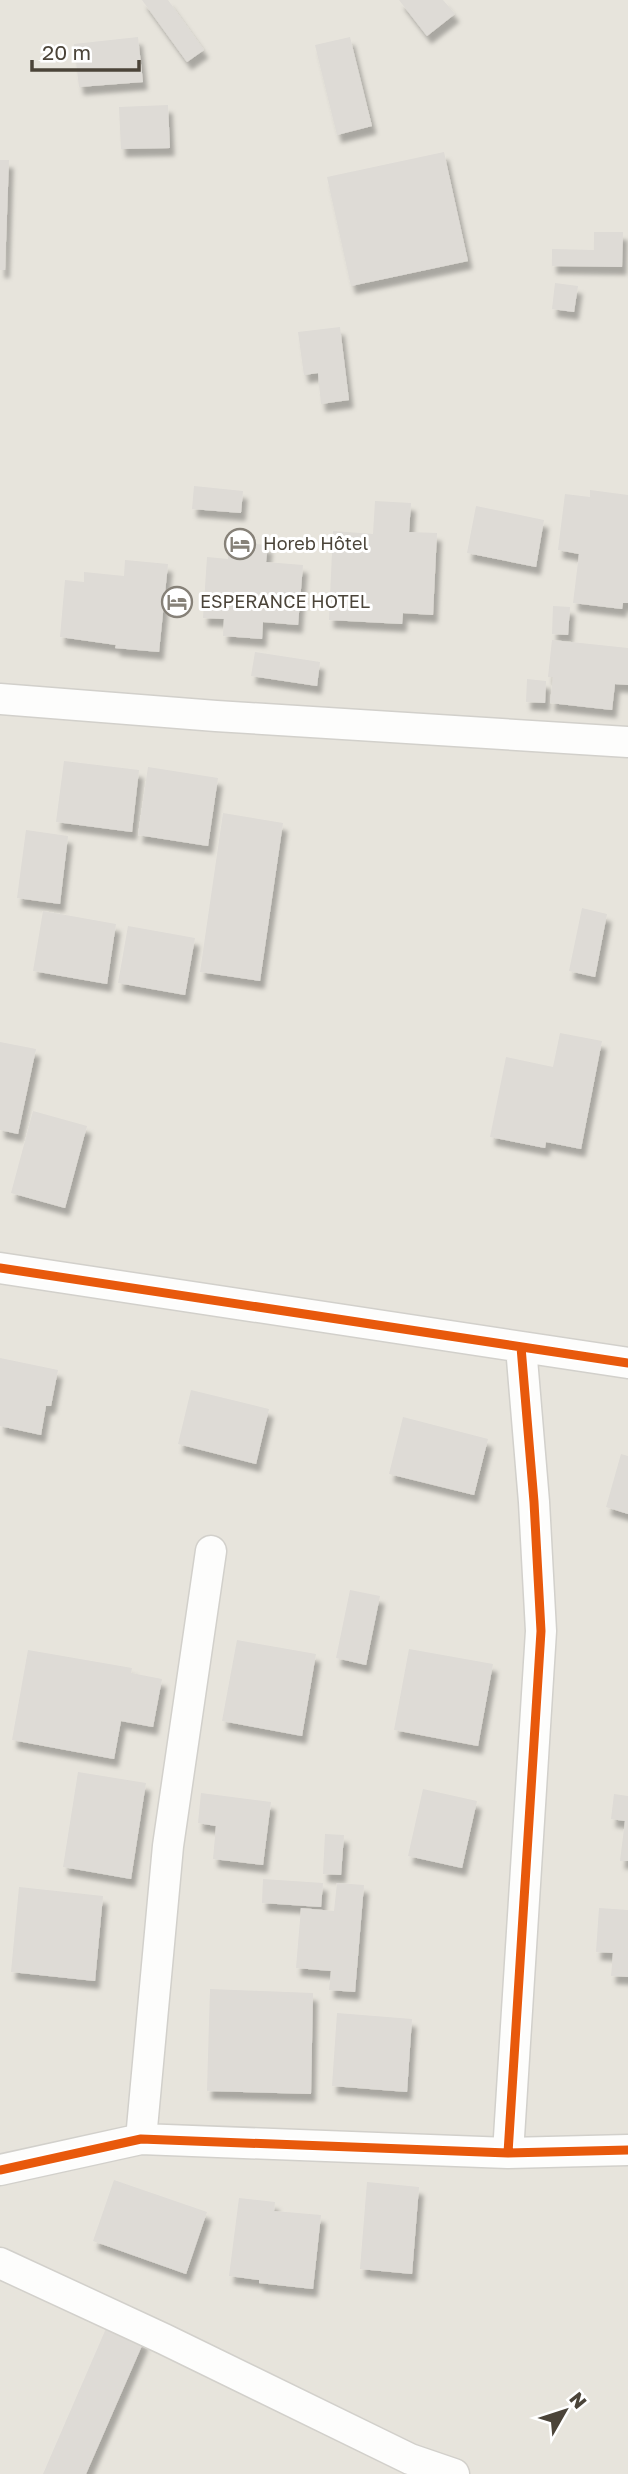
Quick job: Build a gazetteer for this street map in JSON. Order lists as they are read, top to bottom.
{
  "places": {
    "hotel": ["Horeb Hôtel", "ESPERANCE HOTEL"]
  },
  "scale_bar": "20 m",
  "north": "top right"
}
